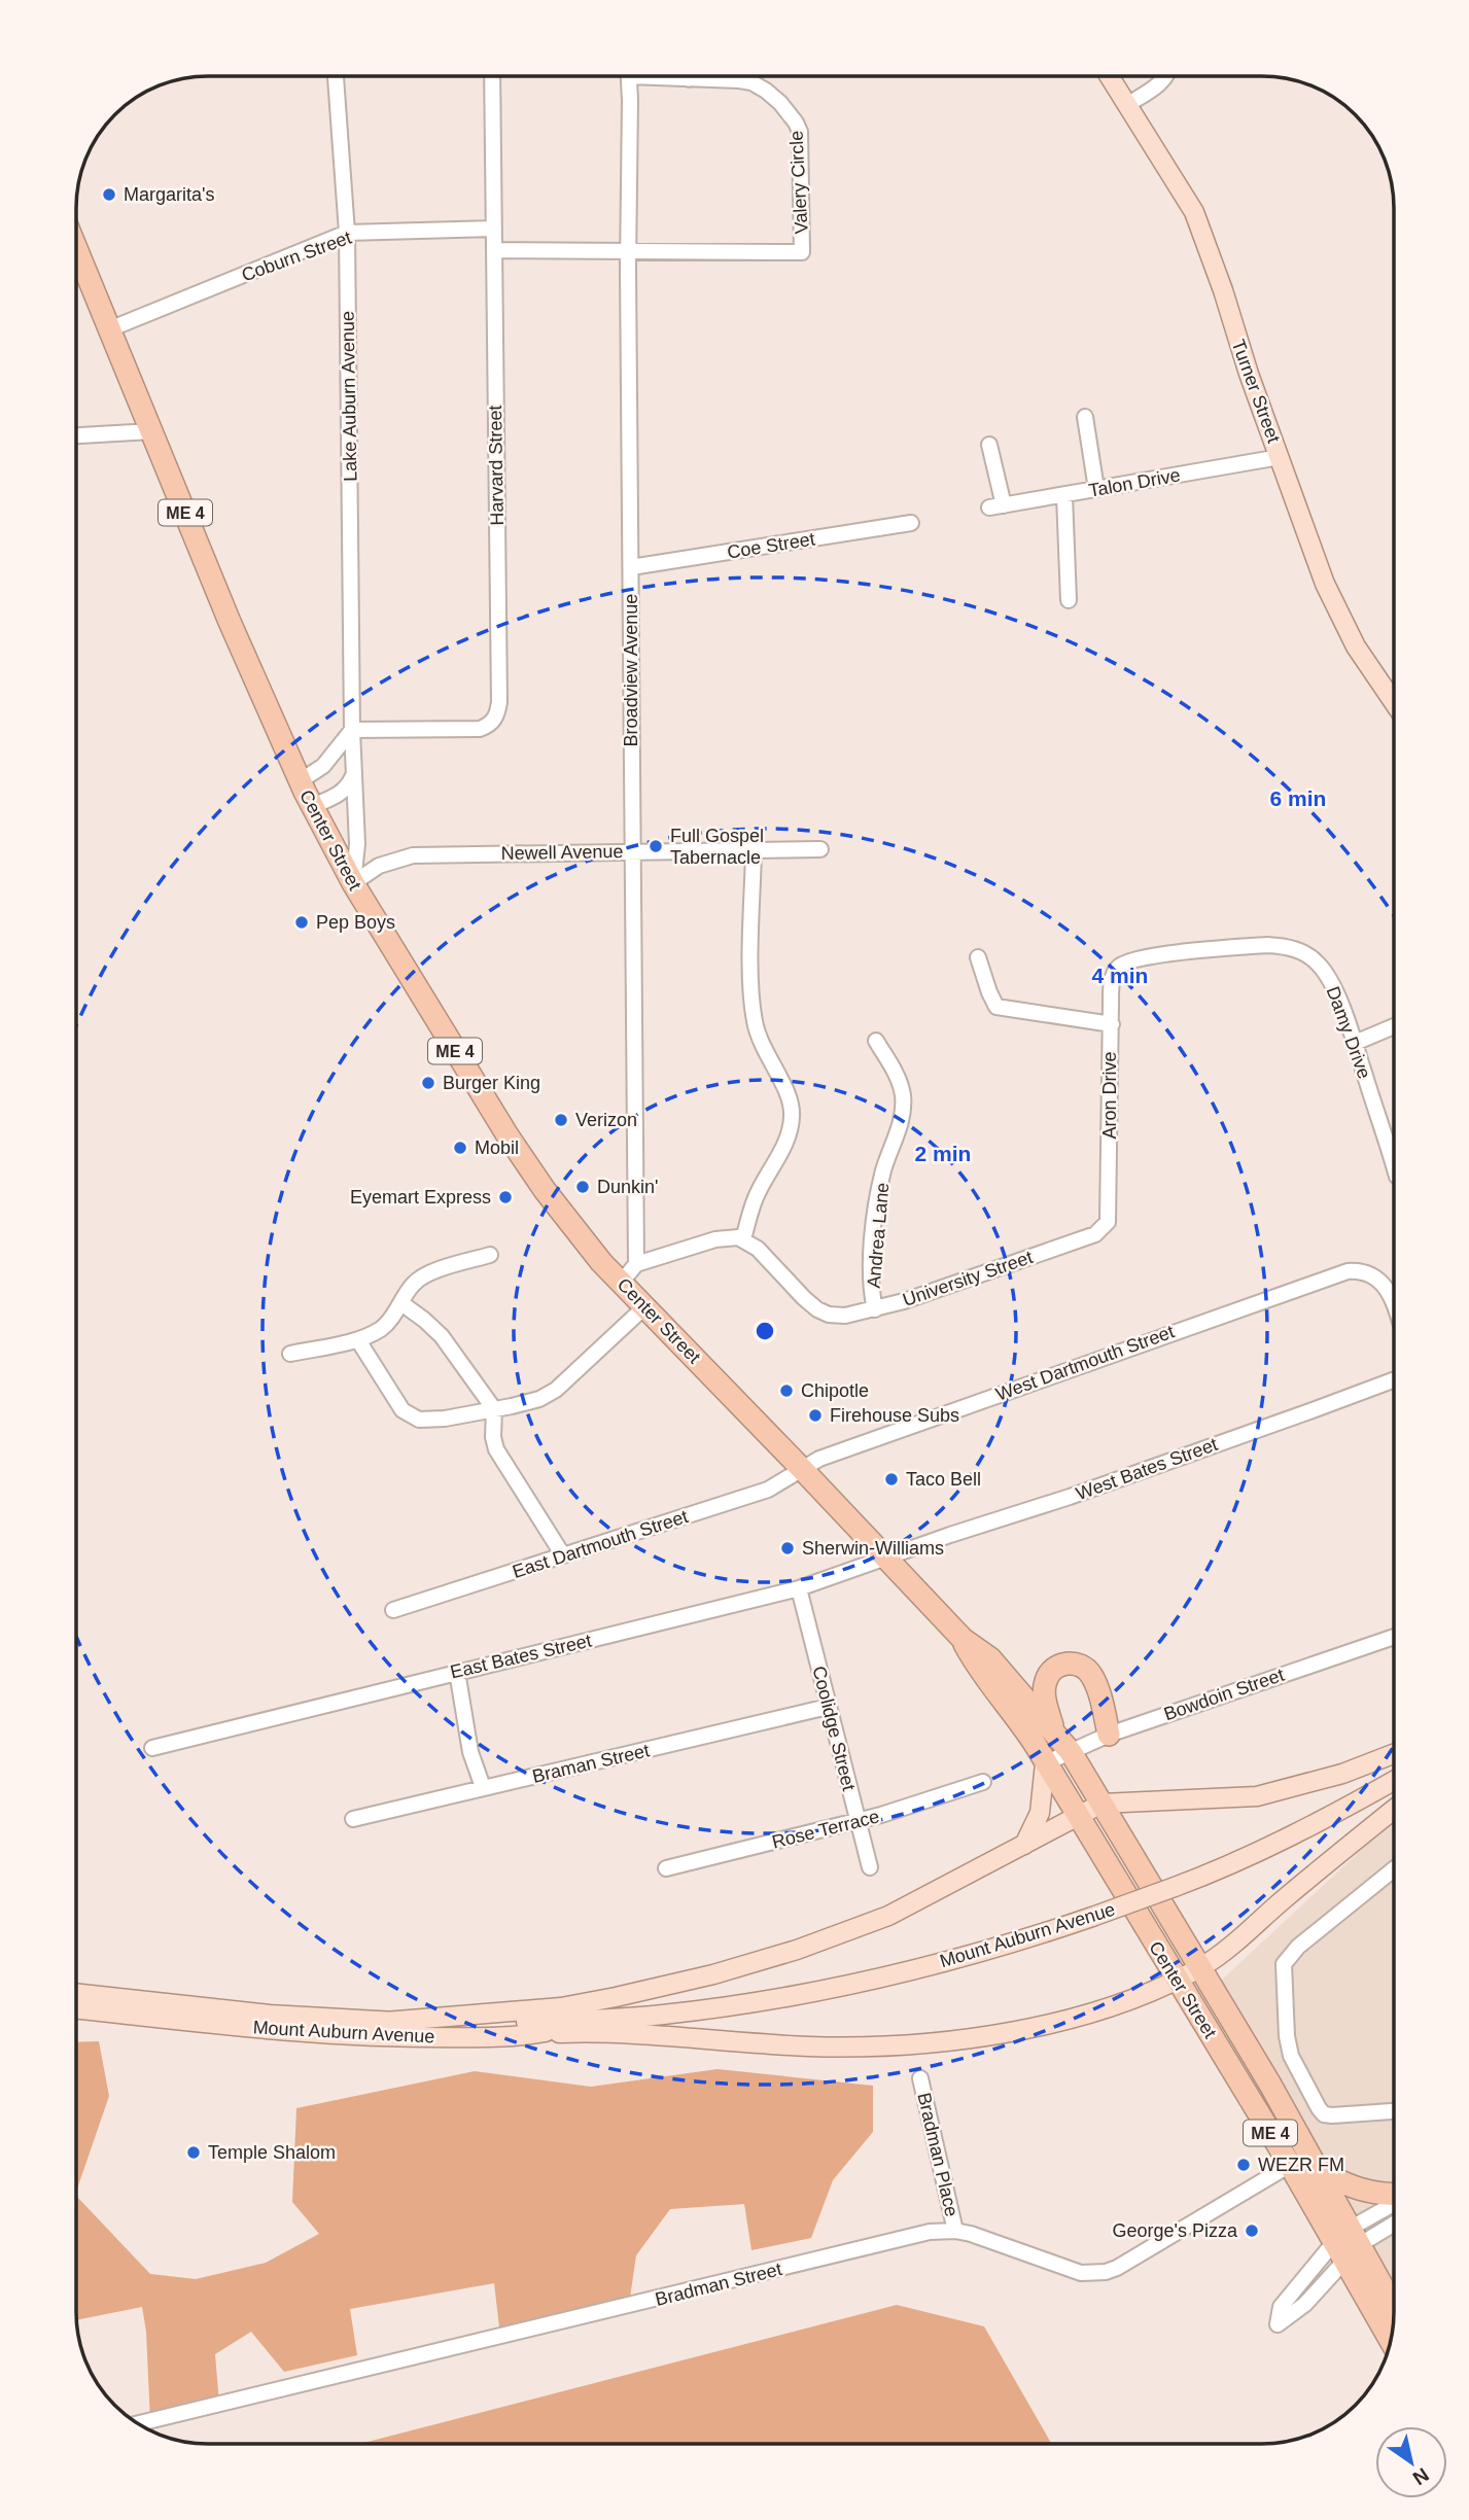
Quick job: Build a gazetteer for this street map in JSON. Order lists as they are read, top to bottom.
{
  "streets": {
    "highway": ["ME 4", "Center Street"],
    "main road": ["Turner Street", "Mount Auburn Avenue"],
    "street": [
      "Valery Circle",
      "Coburn Street",
      "Lake Auburn Avenue",
      "Harvard Street",
      "Talon Drive",
      "Coe Street",
      "Broadview Avenue",
      "Newell Avenue",
      "Damy Drive",
      "Aron Drive",
      "Andrea Lane",
      "University Street",
      "West Dartmouth Street",
      "West Bates Street",
      "East Dartmouth Street",
      "East Bates Street",
      "Bowdoin Street",
      "Coolidge Street",
      "Braman Street",
      "Rose Terrace",
      "Bradman Place",
      "Bradman Street"
    ]
  },
  "crossings": [
    ["Valery Circle", "Broadview Avenue"],
    ["Coburn Street", "Lake Auburn Avenue"],
    ["Coburn Street", "Harvard Street"],
    ["Coburn Street", "Center Street"],
    ["Turner Street", "Talon Drive"],
    ["Lake Auburn Avenue", "Harvard Street"],
    ["Lake Auburn Avenue", "Center Street"],
    ["Lake Auburn Avenue", "Newell Avenue"],
    ["Coe Street", "Broadview Avenue"],
    ["Broadview Avenue", "Newell Avenue"],
    ["Center Street", "Newell Avenue"],
    ["Center Street", "West Dartmouth Street"],
    ["Center Street", "West Bates Street"],
    ["Center Street", "East Dartmouth Street"],
    ["Center Street", "East Bates Street"],
    ["Center Street", "Bowdoin Street"],
    ["Center Street", "Bradman Street"],
    ["Damy Drive", "Aron Drive"],
    ["Aron Drive", "University Street"],
    ["Andrea Lane", "University Street"],
    ["West Dartmouth Street", "East Dartmouth Street"],
    ["West Bates Street", "East Bates Street"],
    ["East Bates Street", "Coolidge Street"],
    ["Coolidge Street", "Braman Street"],
    ["Coolidge Street", "Rose Terrace"],
    ["Bradman Place", "Bradman Street"]
  ],
  "places": [
    "Margarita's",
    "Full Gospel Tabernacle",
    "Pep Boys",
    "Burger King",
    "Verizon",
    "Mobil",
    "Dunkin'",
    "Eyemart Express",
    "Chipotle",
    "Firehouse Subs",
    "Taco Bell",
    "Sherwin-Williams",
    "Temple Shalom",
    "WEZR FM",
    "George's Pizza"
  ],
  "north": "bottom right",
  "rings": ["6 min", "4 min", "2 min"]
}
